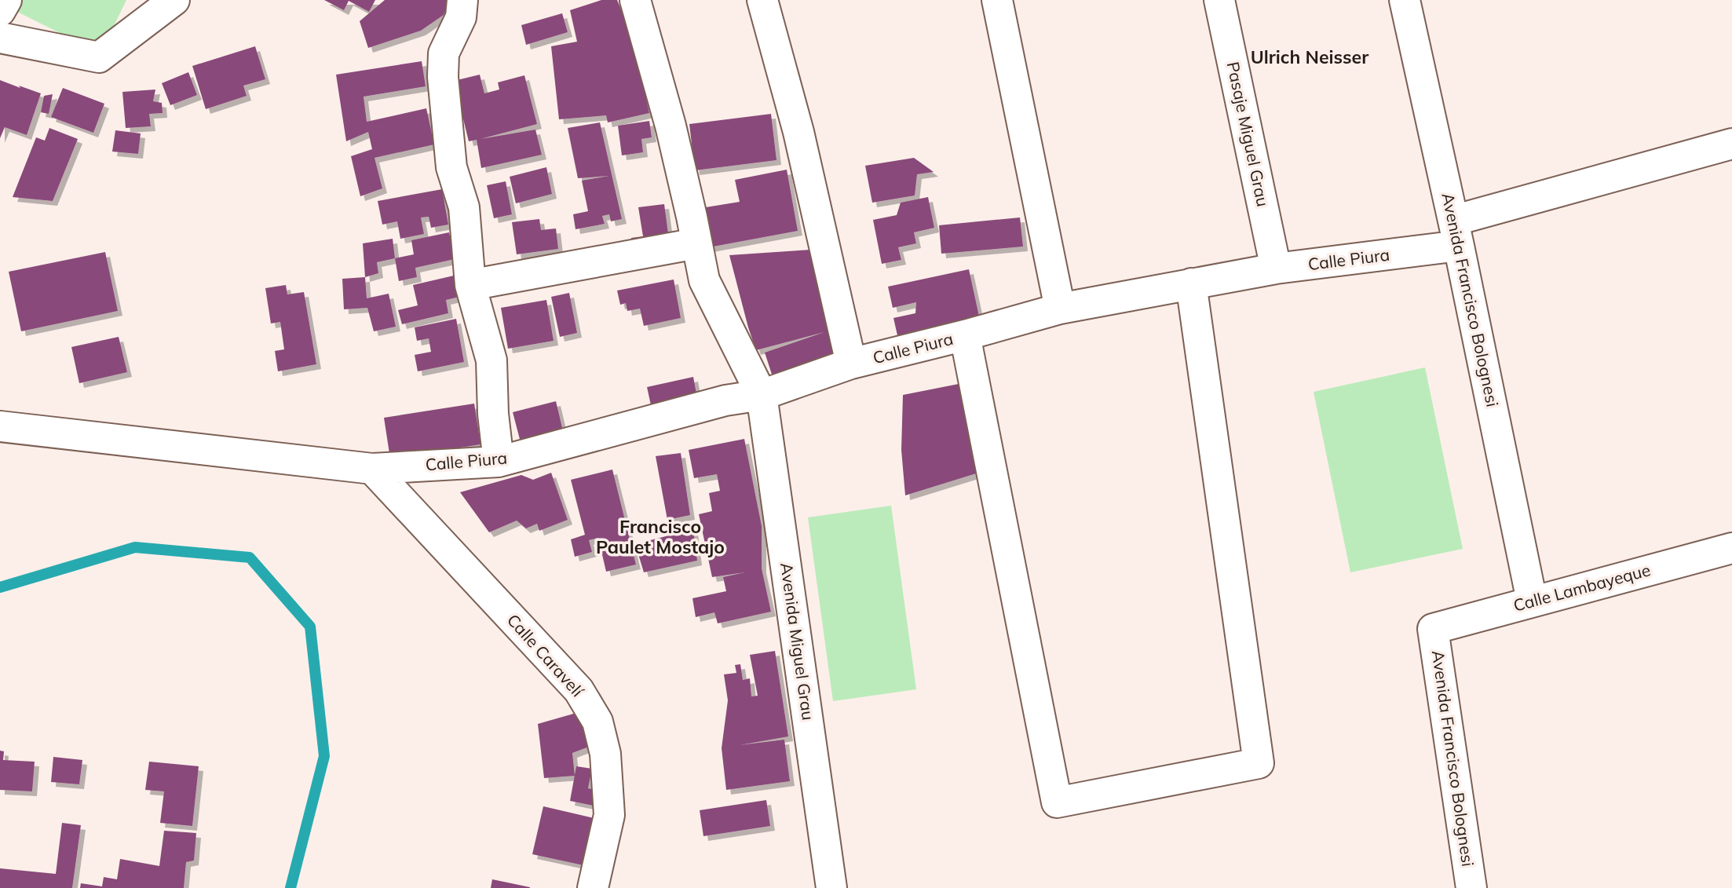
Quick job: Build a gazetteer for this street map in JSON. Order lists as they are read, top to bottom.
{
  "streets": {
    "street": [
      "Pasaje Miguel Grau",
      "Calle Piura",
      "Avenida Francisco Bolognesi",
      "Calle Lambayeque",
      "Avenida Miguel Grau",
      "Calle Caravelí"
    ]
  },
  "crossings": [
    ["Pasaje Miguel Grau", "Calle Piura"],
    ["Calle Piura", "Avenida Francisco Bolognesi"],
    ["Calle Piura", "Avenida Miguel Grau"],
    ["Calle Piura", "Calle Caravelí"],
    ["Avenida Francisco Bolognesi", "Calle Lambayeque"]
  ],
  "districts": ["Ulrich Neisser", "Francisco Paulet Mostajo"]
}
